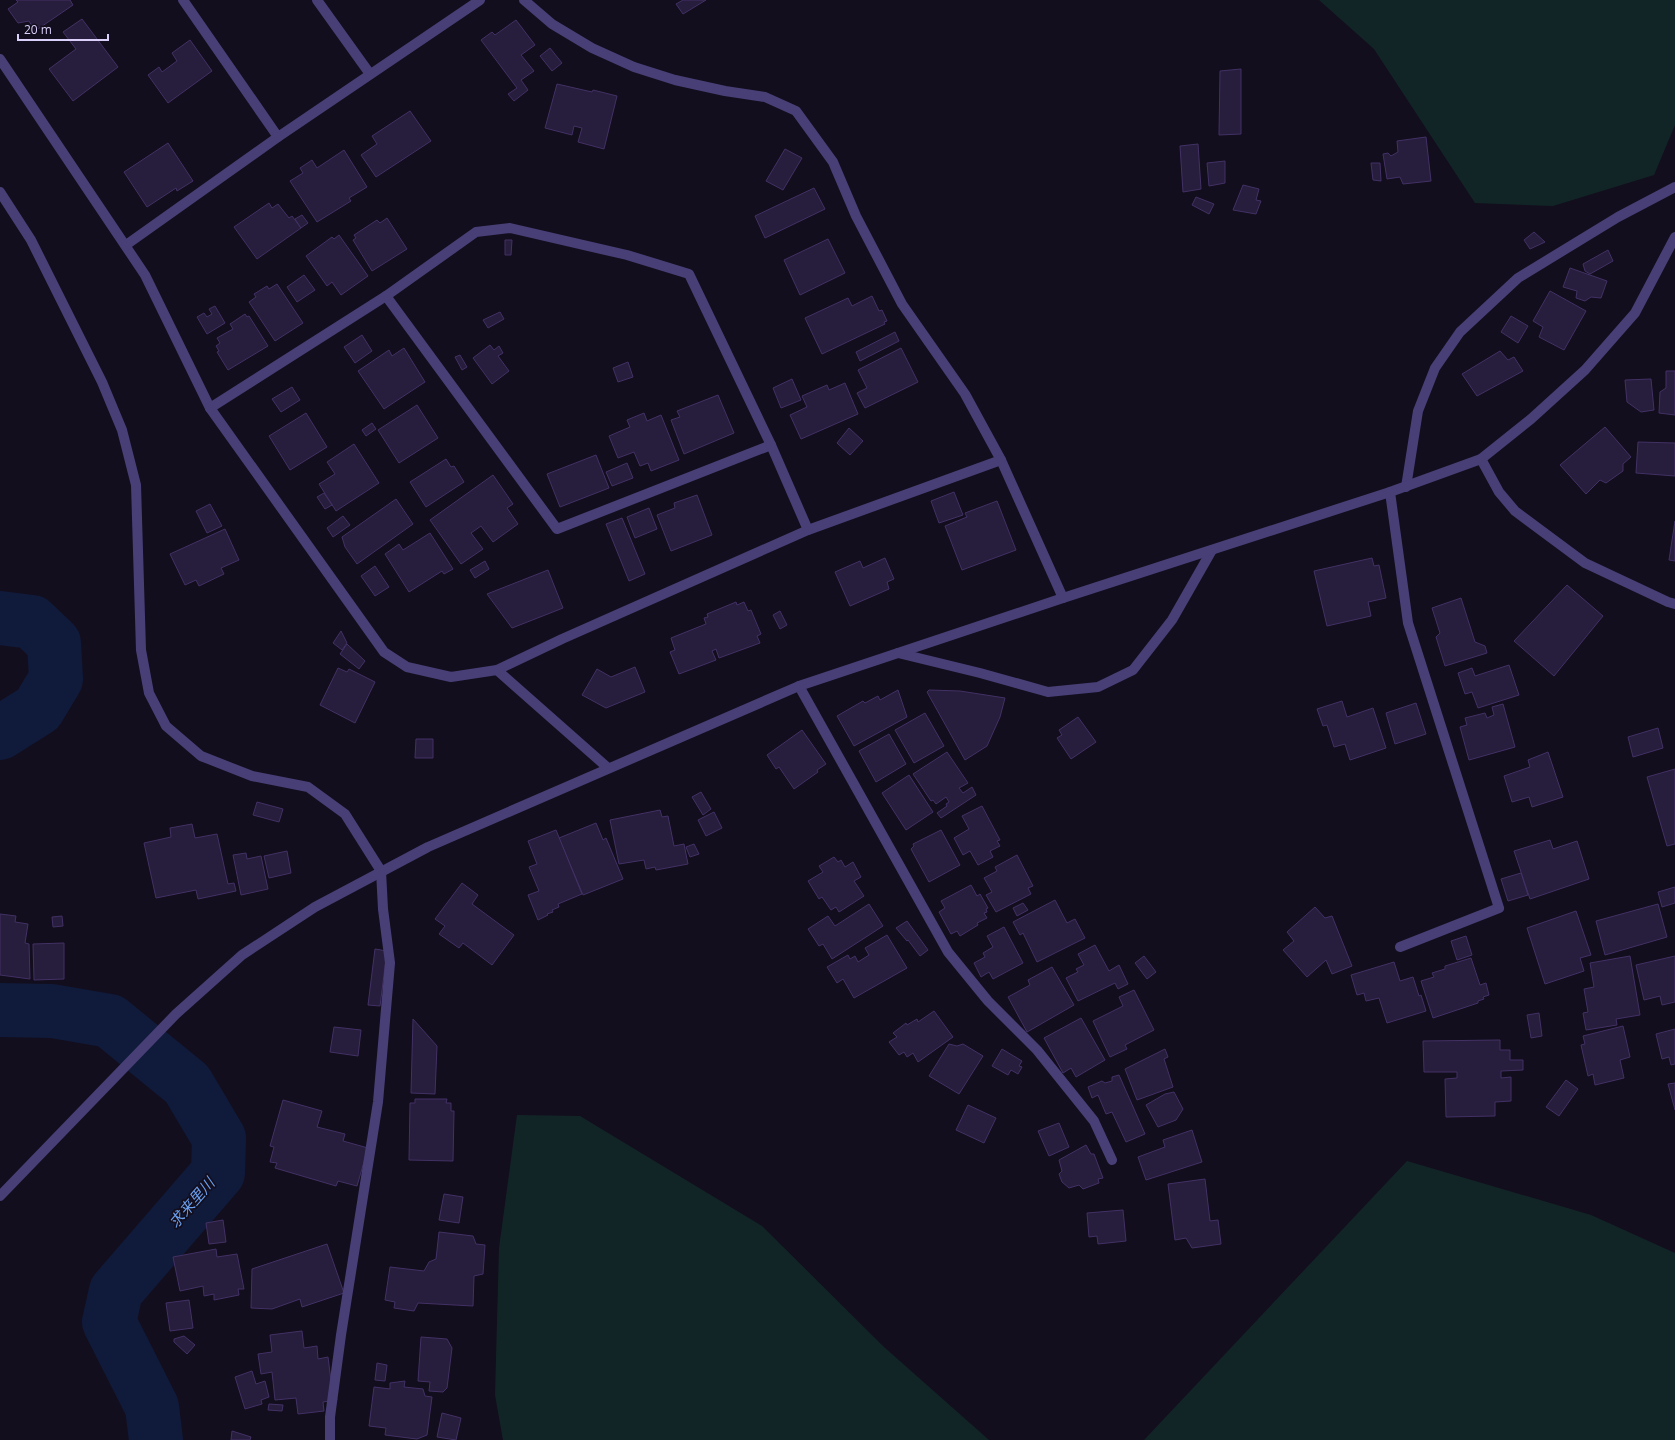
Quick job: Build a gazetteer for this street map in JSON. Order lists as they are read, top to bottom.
{
  "water": ["求来里川"],
  "scale_bar": "20 m"
}
